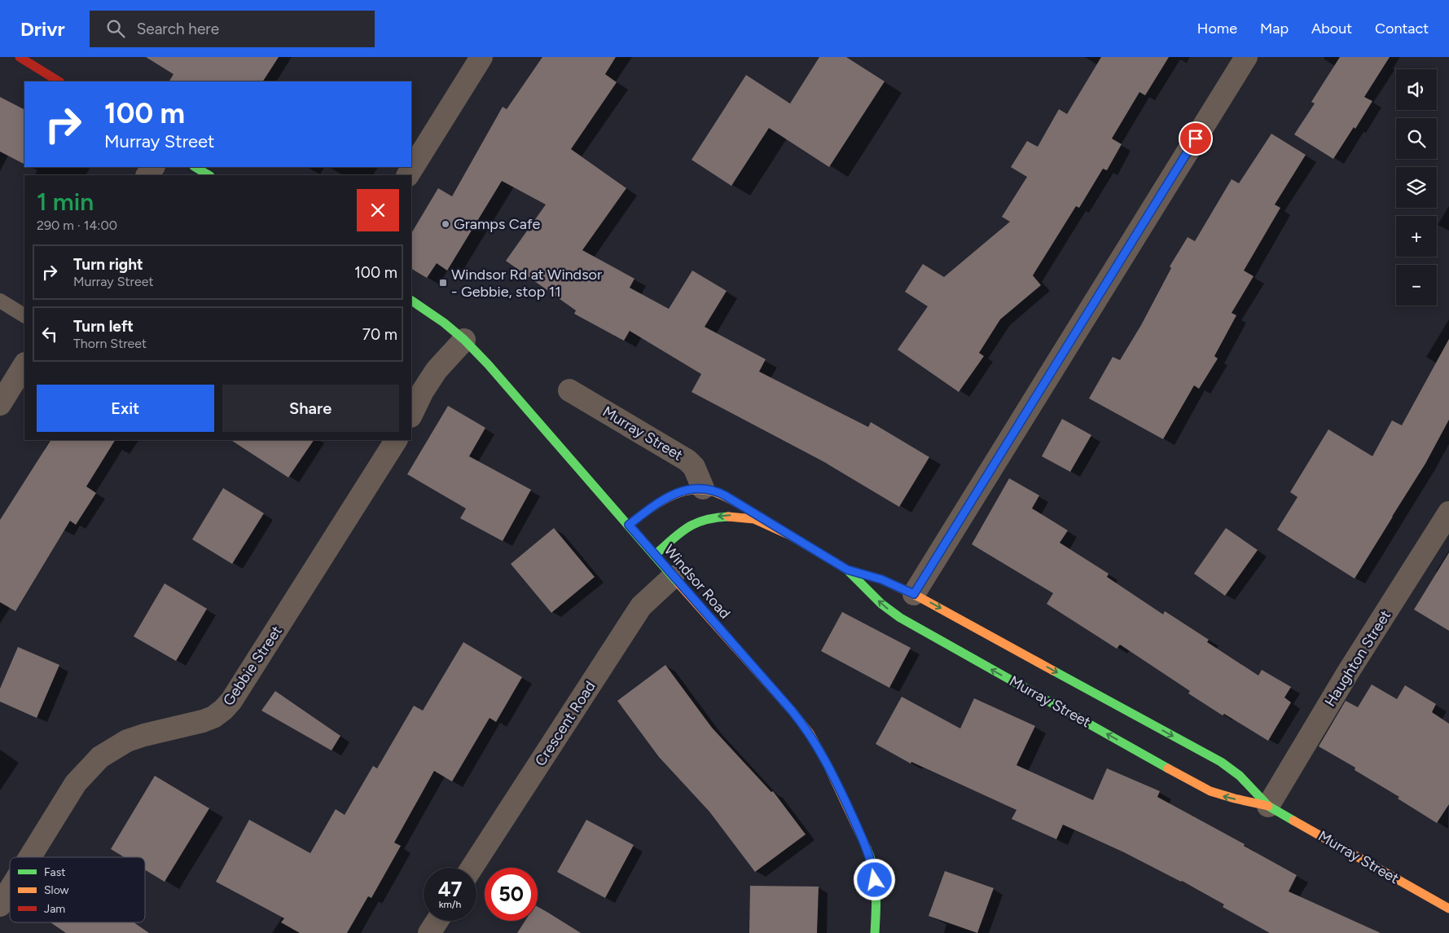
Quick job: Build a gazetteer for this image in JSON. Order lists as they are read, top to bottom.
{
  "streets": {
    "street": [
      "Murray Street",
      "Windsor Road",
      "Haughton Street",
      "Gebbie Street",
      "Crescent Road"
    ]
  },
  "crossings": [
    ["Murray Street", "Windsor Road"],
    ["Murray Street", "Haughton Street"],
    ["Windsor Road", "Crescent Road"]
  ],
  "places": {
    "other": ["Gramps Cafe"],
    "transit": ["Windsor Rd at Windsor - Gebbie, stop 11"]
  },
  "legend": ["Fast", "Slow", "Jam"],
  "page": {
    "header": "Drivr",
    "search": "Search here",
    "nav": [
      "Home",
      "Map",
      "About",
      "Contact"
    ],
    "map_buttons": ["+", "−"],
    "turn": ["100 m", "Murray Street"],
    "heading": ["1 min", "290 m · 14:00"],
    "list": [
      {
        "name": "Turn right",
        "note": "Murray Street",
        "value": "100 m"
      },
      {
        "name": "Turn left",
        "note": "Thorn Street",
        "value": "70 m"
      }
    ],
    "buttons": ["Exit", "Share"],
    "speed": "47 km/h",
    "limit": "50"
  }
}
